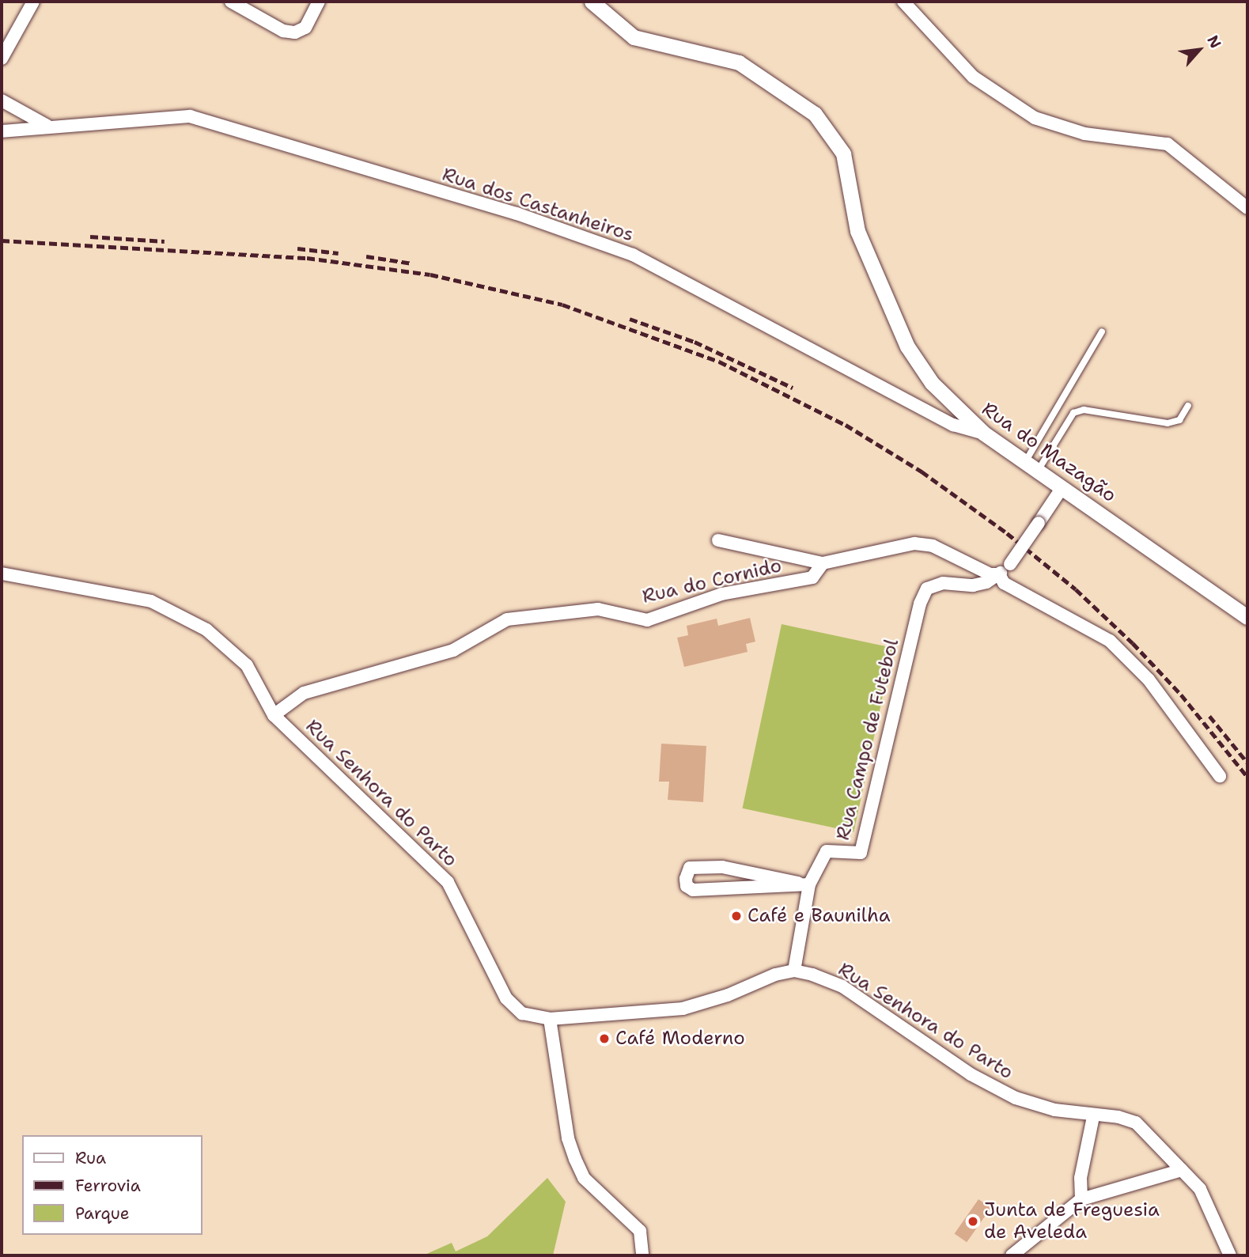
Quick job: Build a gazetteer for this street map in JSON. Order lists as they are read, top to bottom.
{
  "streets": {
    "street": [
      "Rua dos Castanheiros",
      "Rua do Mazagão",
      "Rua do Cornido",
      "Rua Campo de Futebol",
      "Rua Senhora do Parto"
    ]
  },
  "crossings": [
    ["Rua dos Castanheiros", "Rua do Mazagão"],
    ["Rua do Cornido", "Rua Campo de Futebol"],
    ["Rua do Cornido", "Rua Senhora do Parto"],
    ["Rua Campo de Futebol", "Rua Senhora do Parto"]
  ],
  "places": ["Café e Baunilha", "Café Moderno", "Junta de Freguesia de Aveleda"],
  "legend": ["Rua", "Ferrovia", "Parque"],
  "north": "top right"
}
